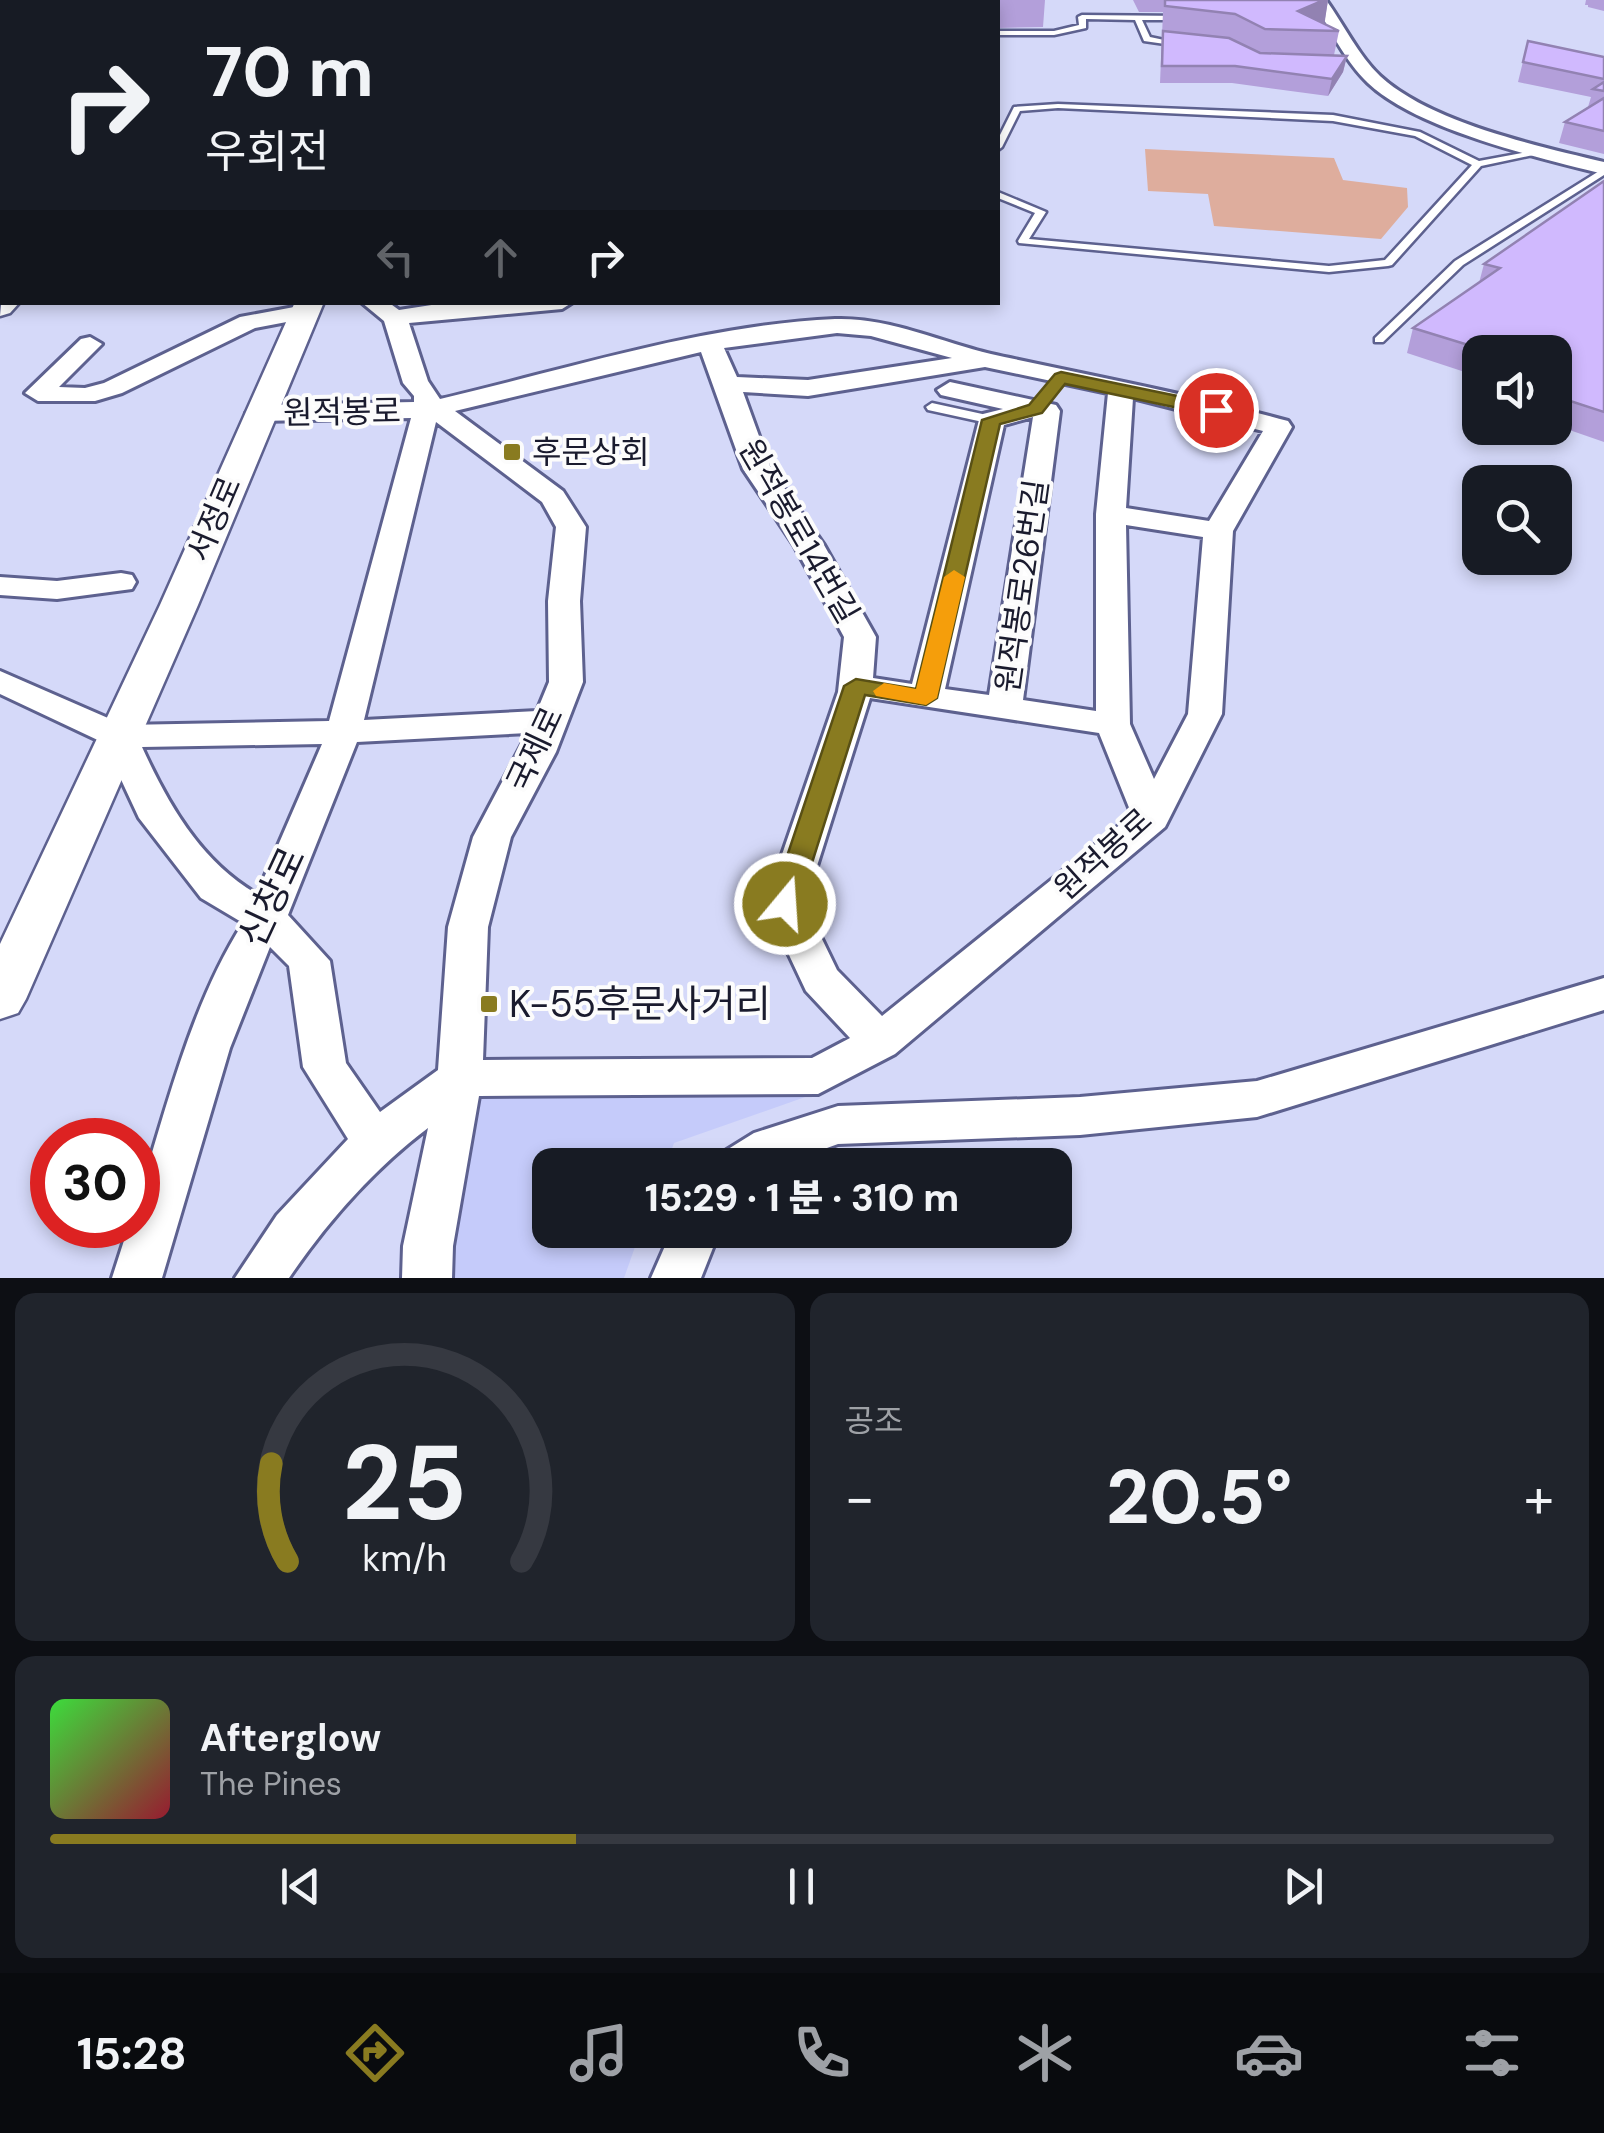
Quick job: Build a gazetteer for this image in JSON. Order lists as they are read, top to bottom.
{
  "streets": {
    "street": [
      "원적봉로",
      "서정로",
      "원적봉로14번길",
      "원적봉로26번길",
      "국제로",
      "신창로"
    ]
  },
  "crossings": [
    ["원적봉로", "서정로"],
    ["원적봉로", "원적봉로14번길"],
    ["원적봉로", "국제로"],
    ["원적봉로", "신창로"]
  ],
  "places": {
    "transit": ["후문상회", "K-55후문사거리"]
  },
  "page": {
    "turn": ["70 m", "우회전"],
    "limit": "30",
    "trip": "15:29 · 1 분 · 310 m",
    "tile": "공조",
    "heat": ["−", "20.5°", "+"],
    "song": ["Afterglow", "The Pines"],
    "tabs": "15:28",
    "gauge": ["25", "km/h"]
  }
}
